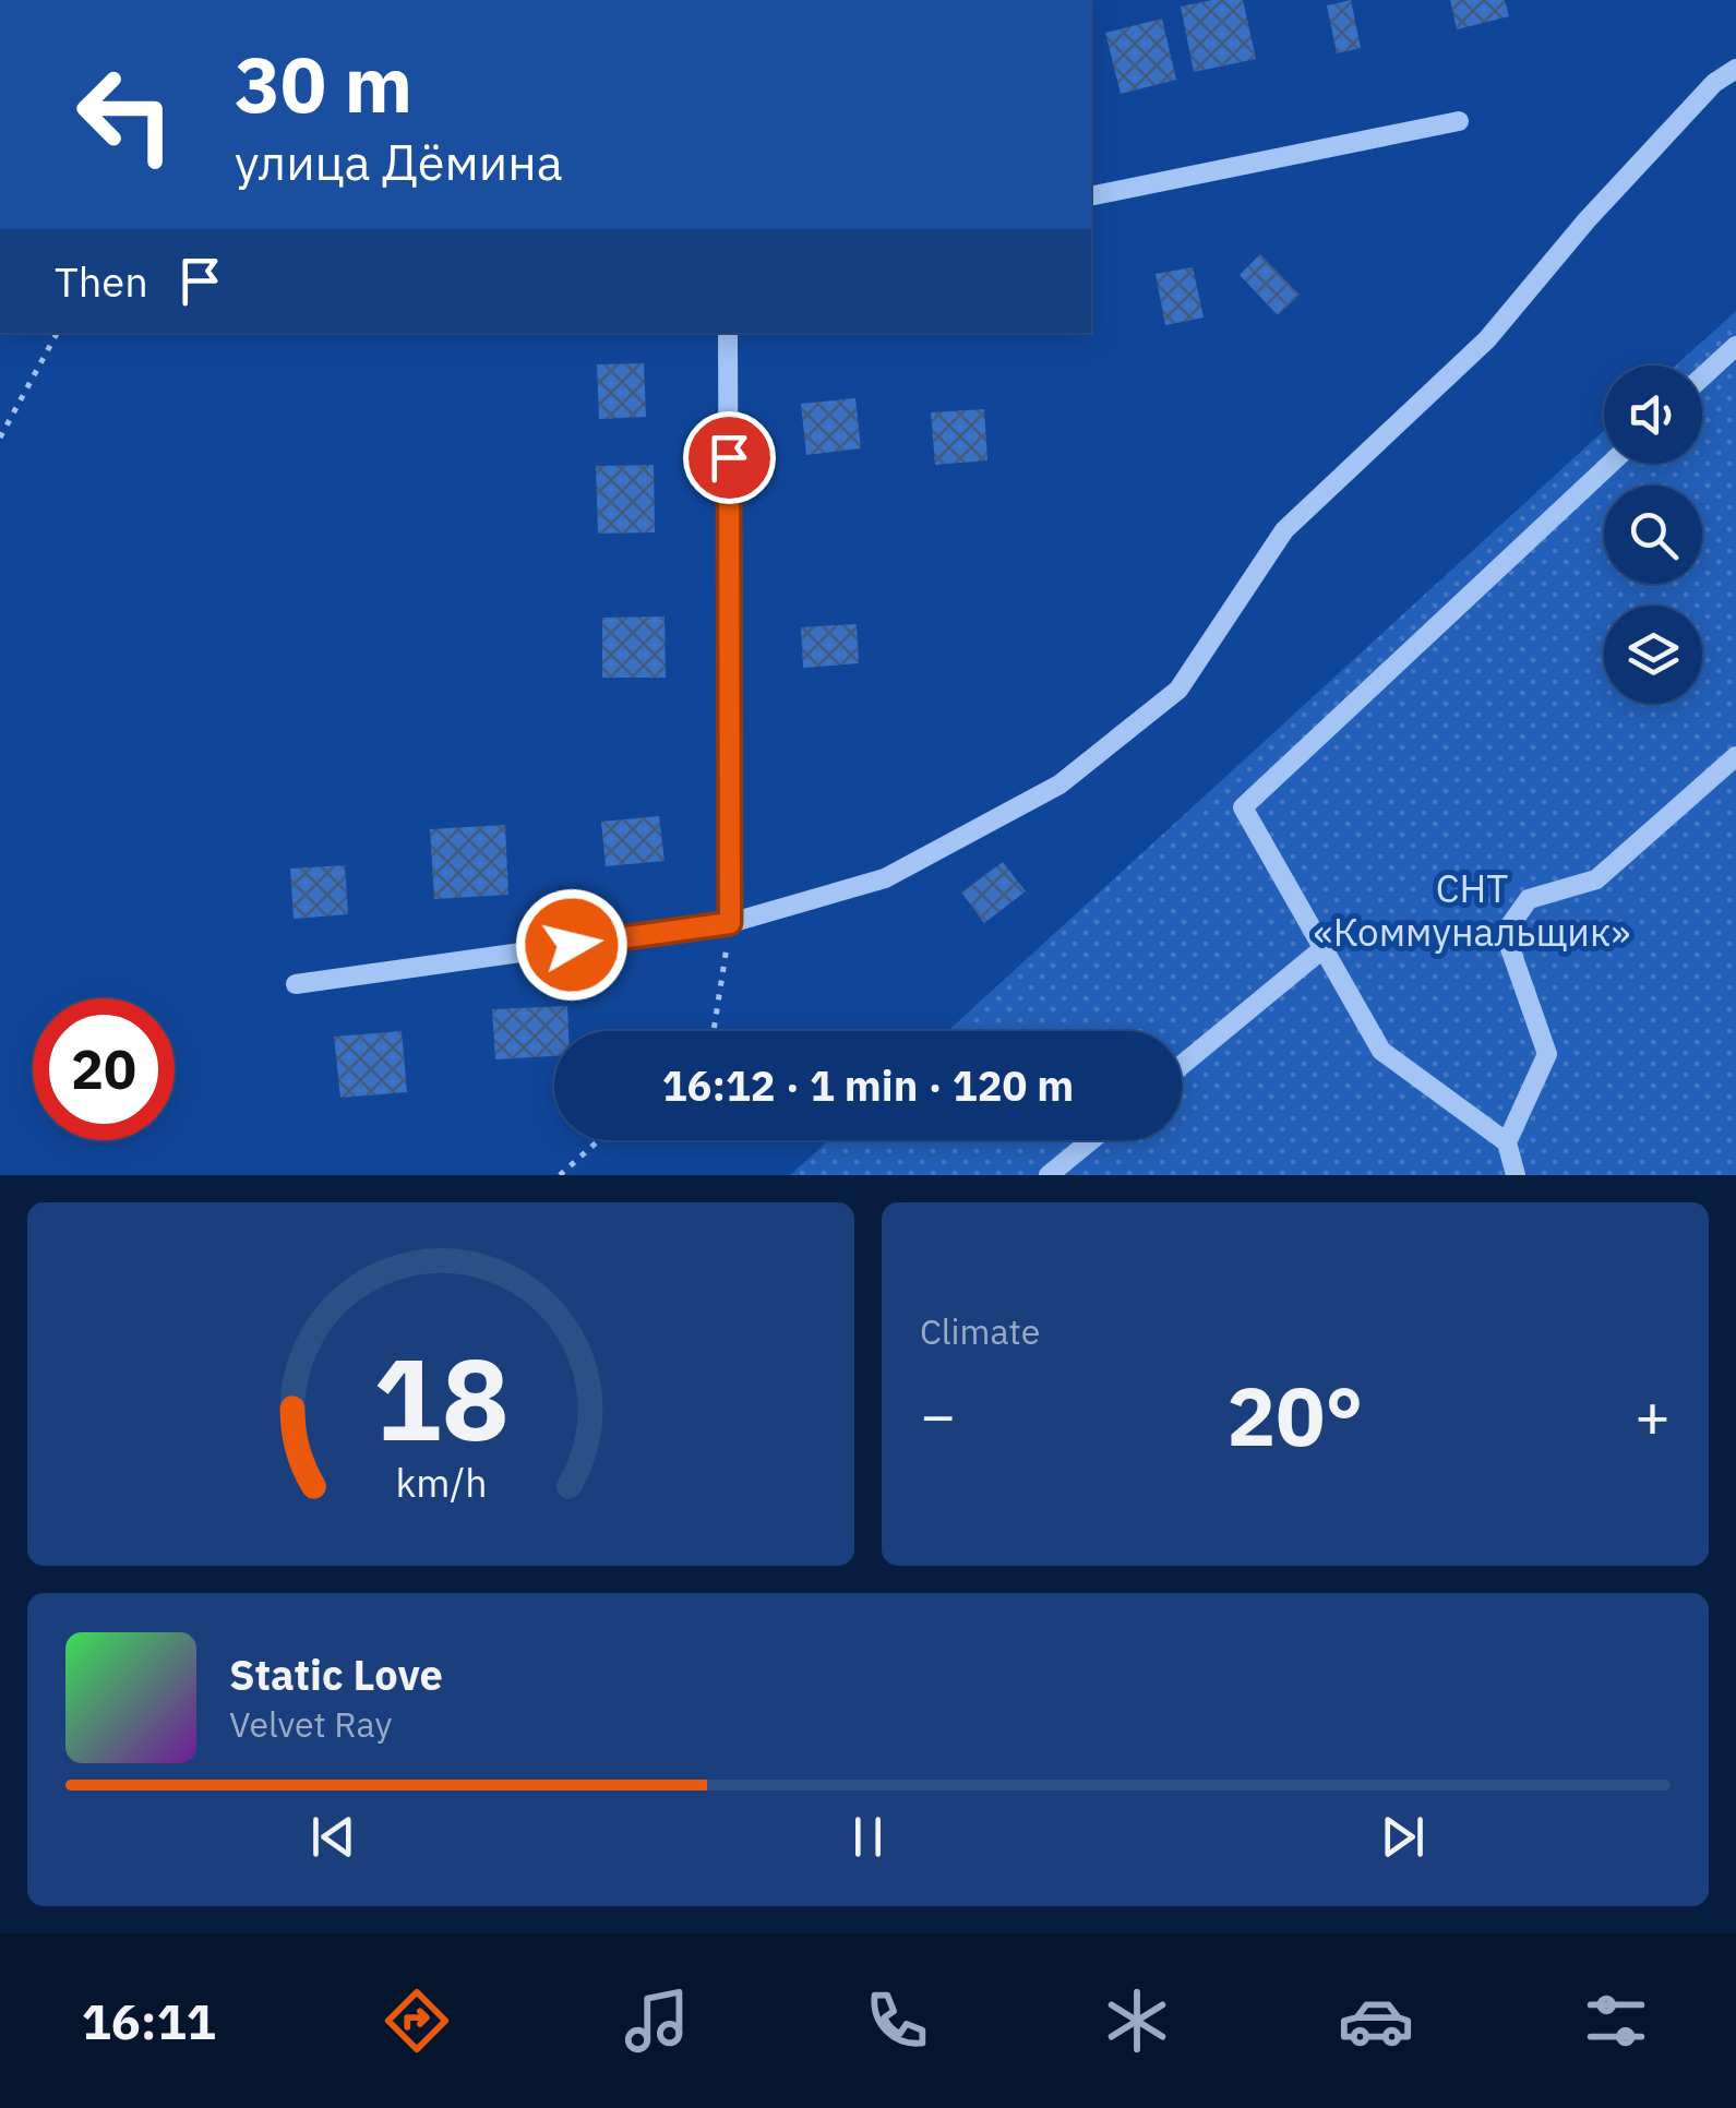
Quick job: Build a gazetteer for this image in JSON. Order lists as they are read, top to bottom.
{
  "parks": ["СНТ «Коммунальщик»"],
  "page": {
    "turn": ["30 m", "улица Дёмина"],
    "then": "Then",
    "limit": "20",
    "trip": "16:12 · 1 min · 120 m",
    "tile": "Climate",
    "heat": ["−", "20°", "+"],
    "song": ["Static Love", "Velvet Ray"],
    "tabs": "16:11",
    "gauge": ["18", "km/h"]
  }
}
